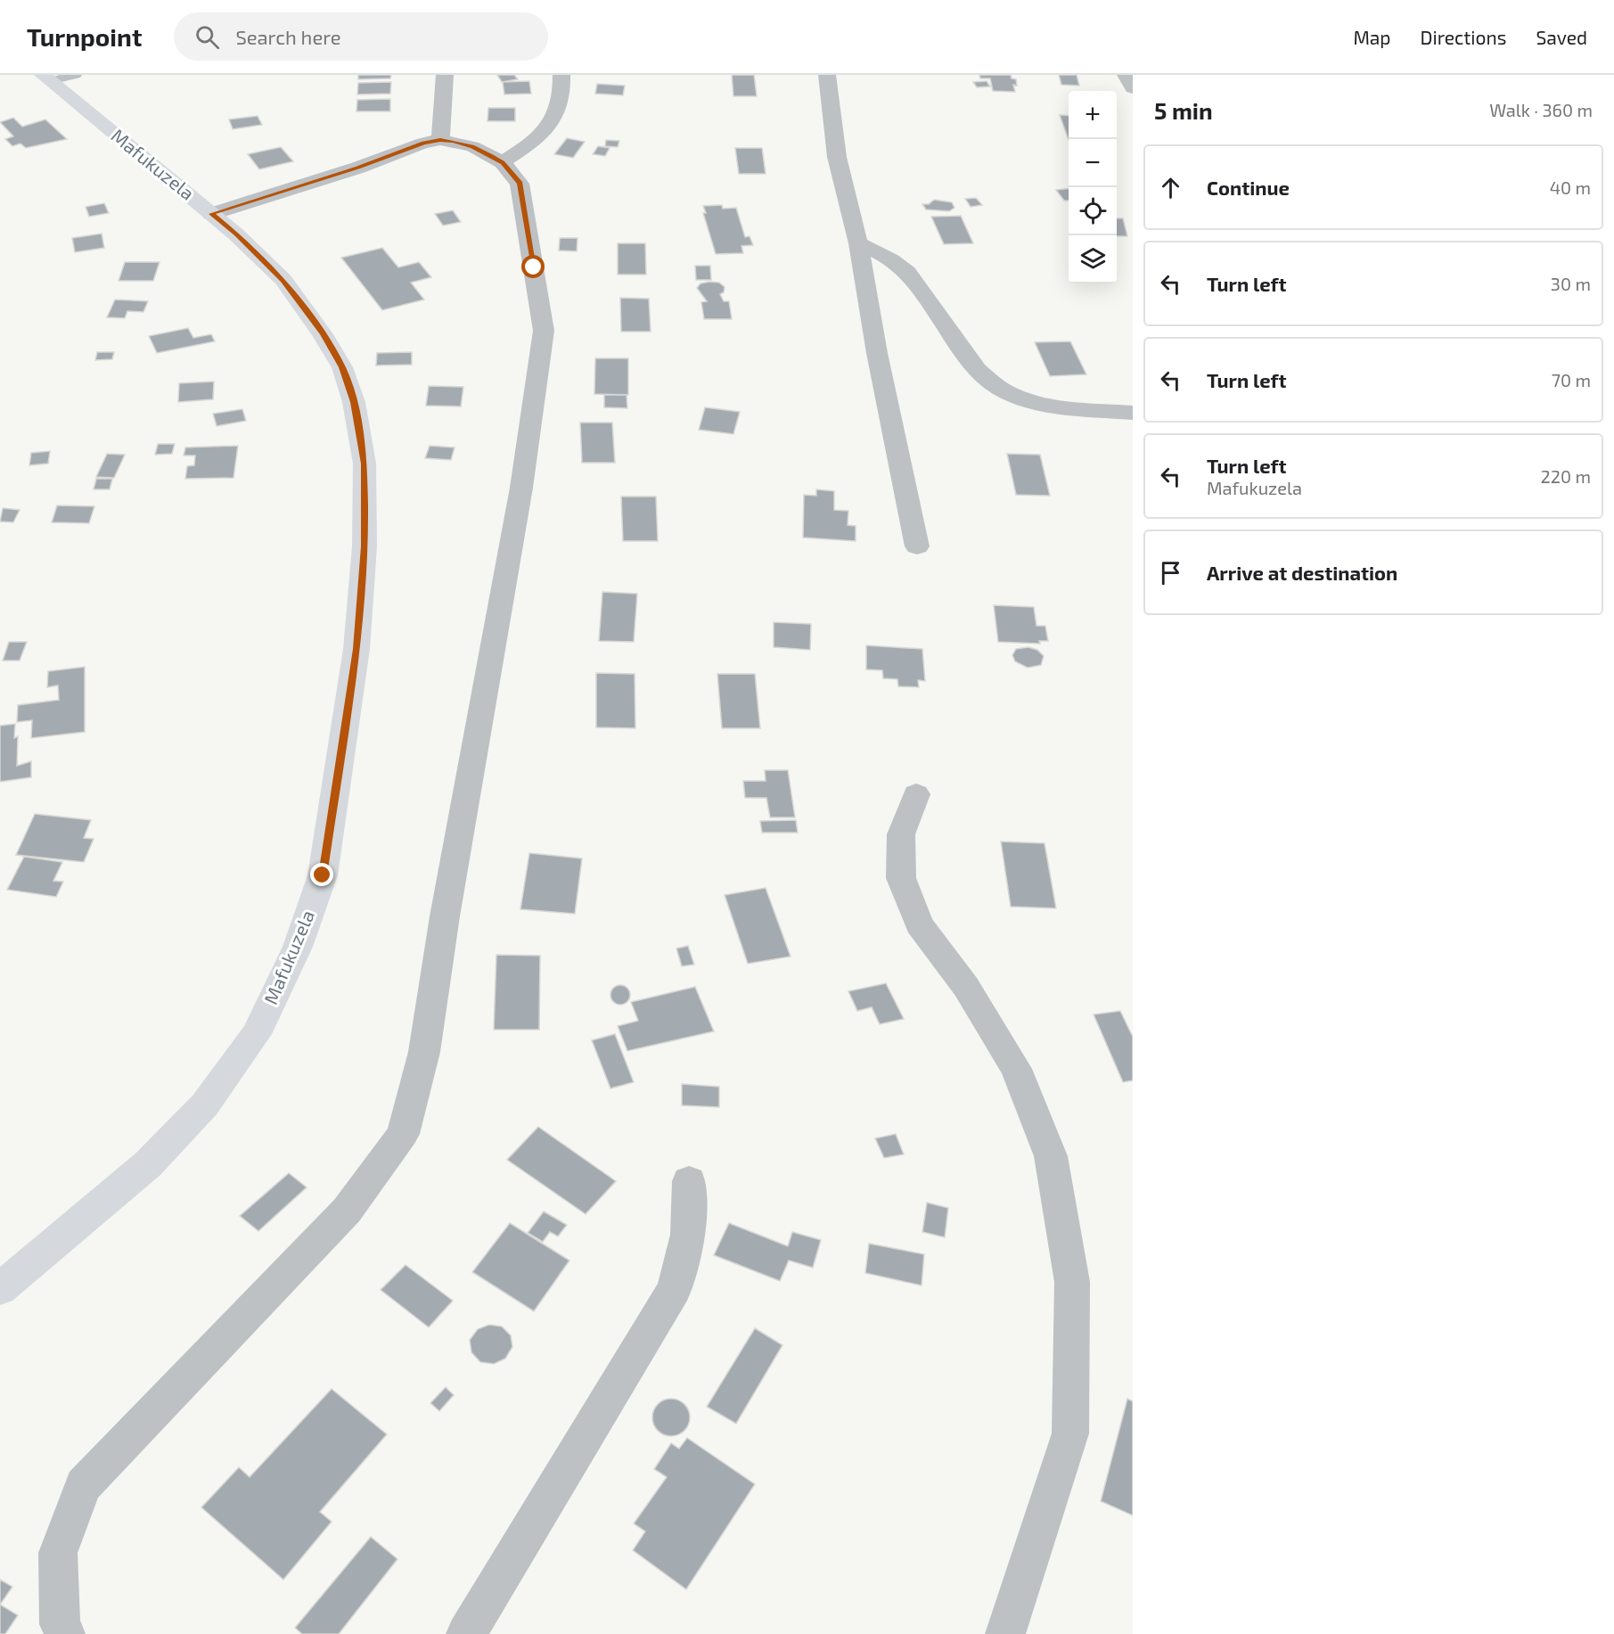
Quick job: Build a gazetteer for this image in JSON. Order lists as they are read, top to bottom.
{
  "streets": {
    "main road": ["Mafukuzela"]
  },
  "page": {
    "header": "Turnpoint",
    "search": "Search here",
    "nav": ["Map", "Directions", "Saved"],
    "heading": ["5 min", "Walk · 360 m"],
    "map_buttons": ["+", "−"],
    "list": [
      ["Continue", "40 m"],
      ["Turn left", "30 m"],
      ["Turn left", "70 m"],
      ["Turn left", "Mafukuzela", "220 m"],
      "Arrive at destination"
    ]
  }
}
